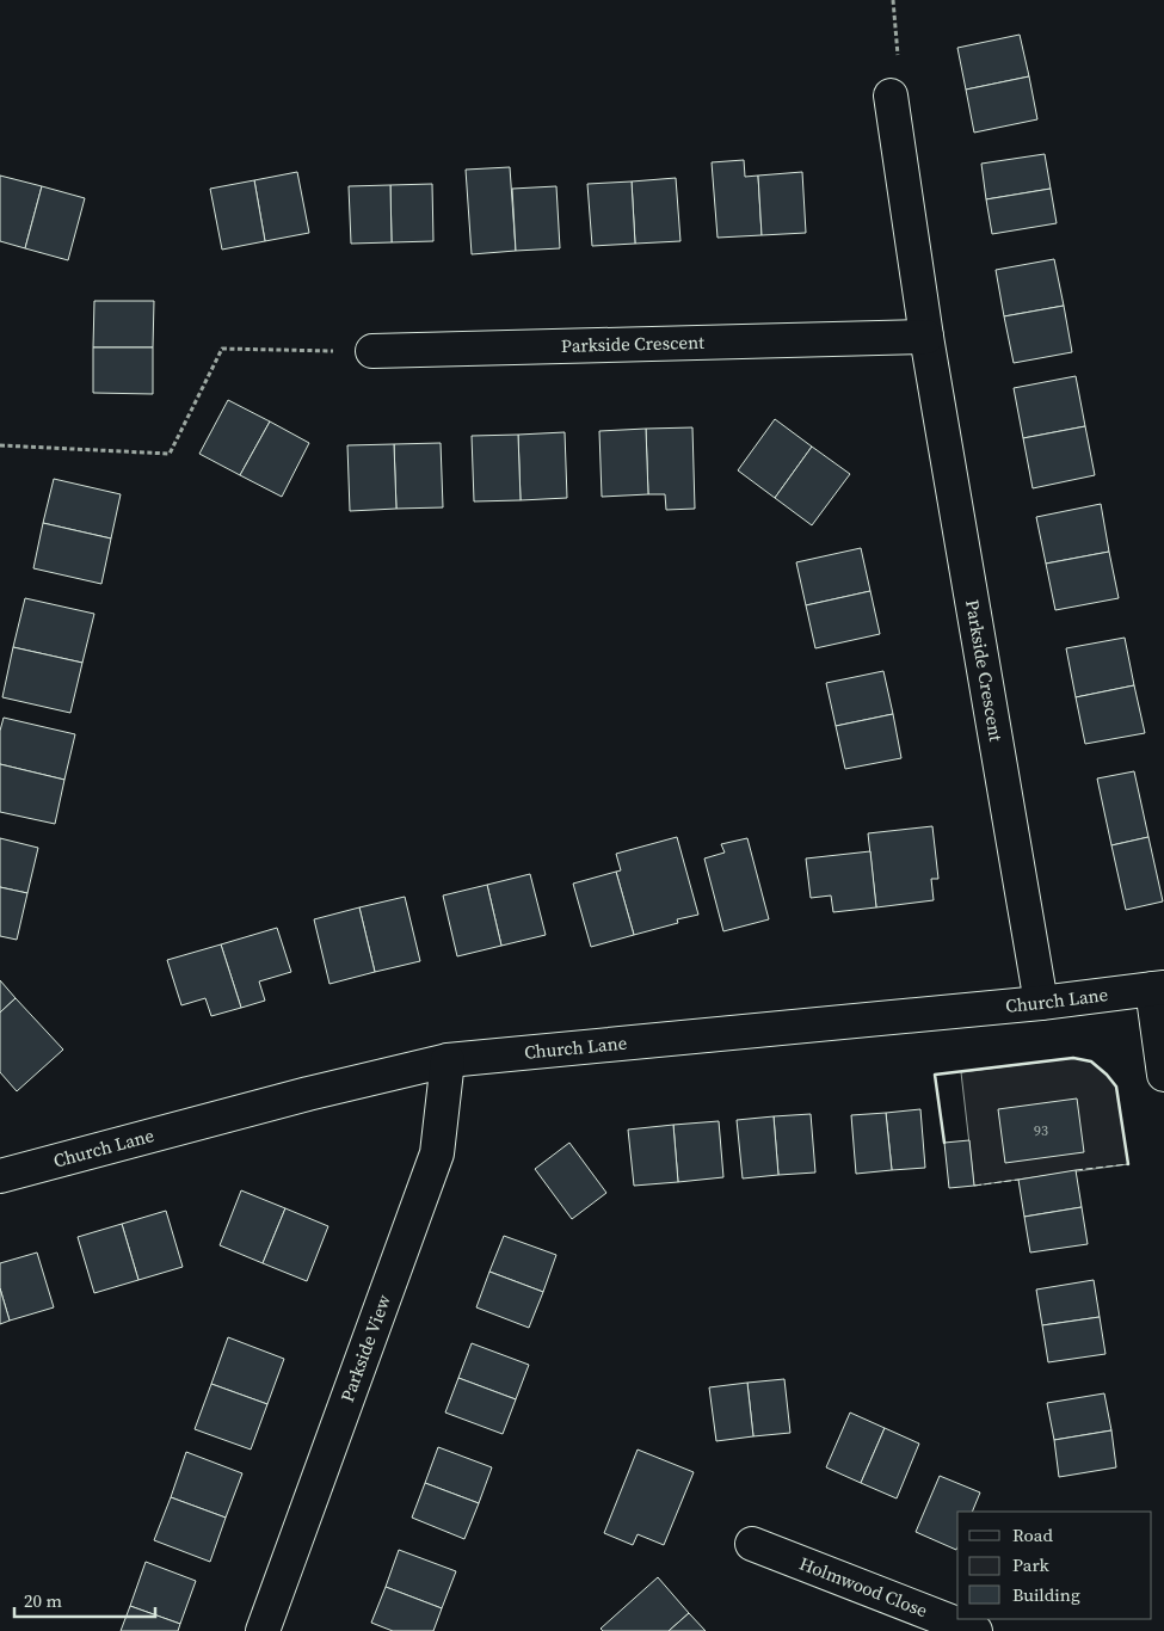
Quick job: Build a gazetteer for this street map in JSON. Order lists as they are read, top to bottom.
{
  "streets": {
    "street": [
      "Parkside Crescent",
      "Church Lane",
      "Parkside View",
      "Holmwood Close"
    ]
  },
  "crossings": [
    ["Parkside Crescent", "Church Lane"],
    ["Church Lane", "Parkside View"]
  ],
  "house_numbers": ["93"],
  "legend": ["Road", "Park", "Building"],
  "scale_bar": "20 m"
}
